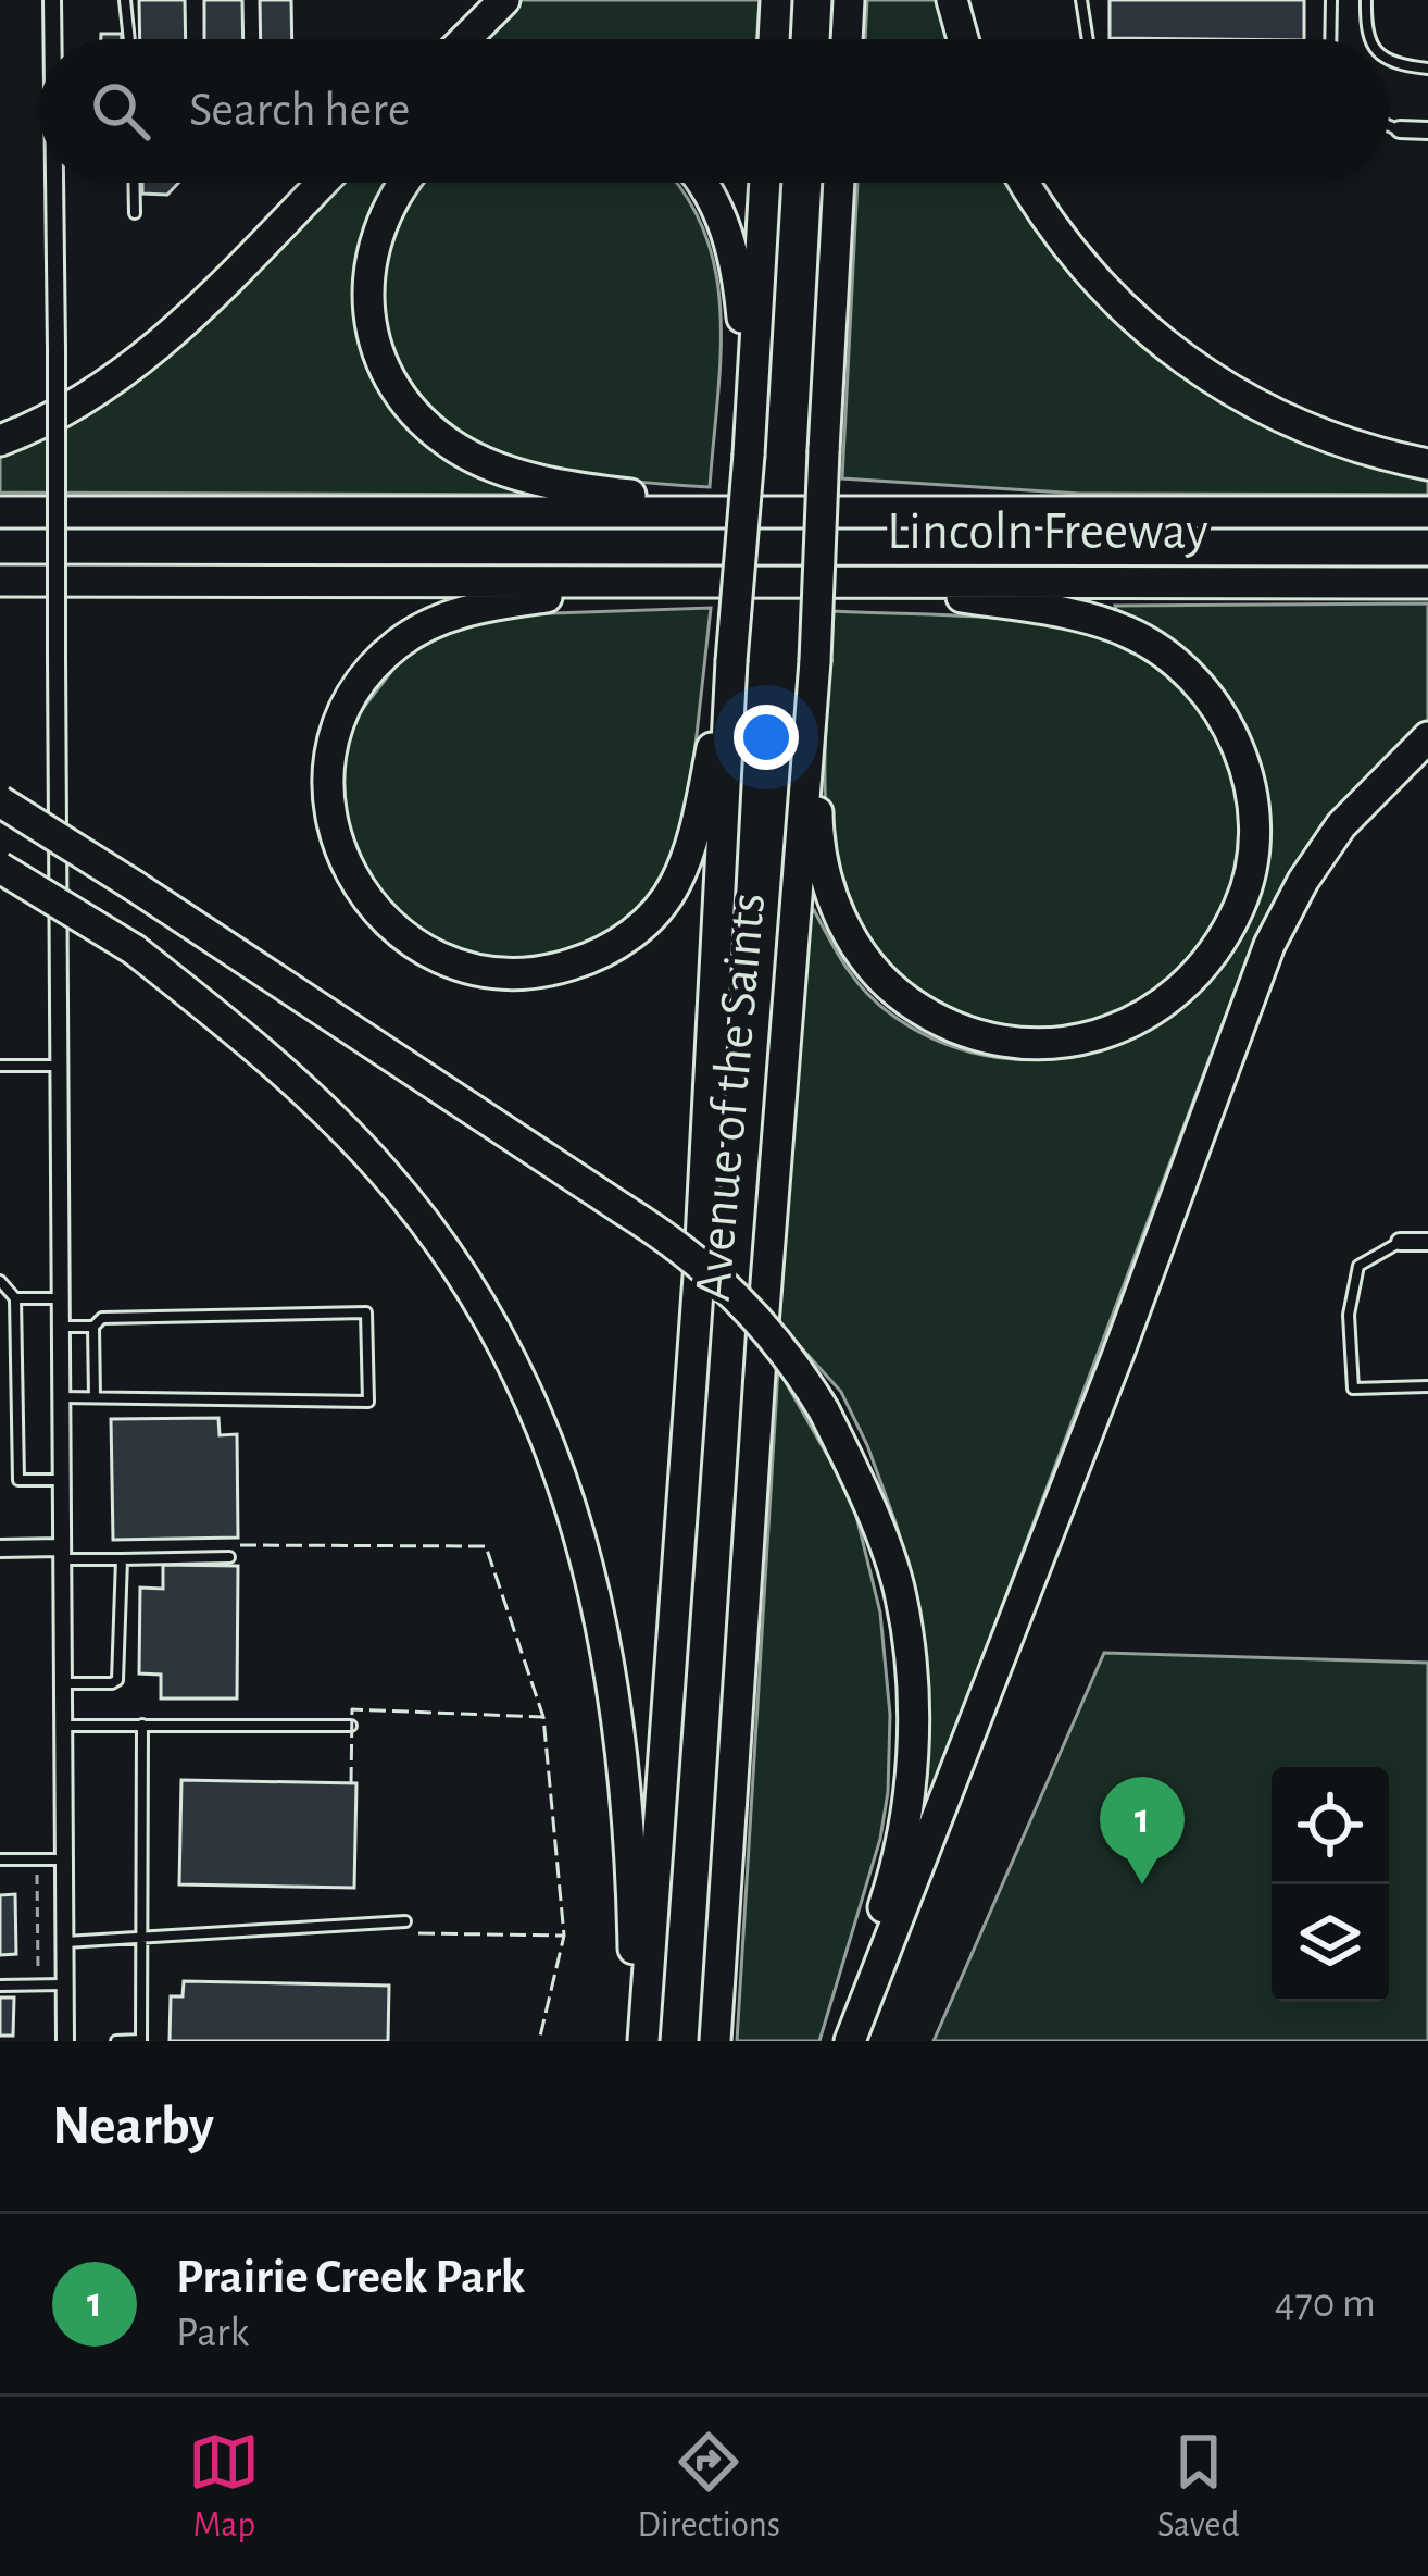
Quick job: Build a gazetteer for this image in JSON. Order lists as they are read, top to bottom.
{
  "streets": {
    "highway": ["Lincoln Freeway", "Avenue of the Saints"]
  },
  "page": {
    "search": "Search here",
    "pins": "1",
    "heading": "Nearby",
    "list": [
      {
        "mark": "1",
        "name": "Prairie Creek Park",
        "note": "Park",
        "value": "470 m"
      }
    ],
    "nav": ["Map", "Directions", "Saved"]
  }
}
